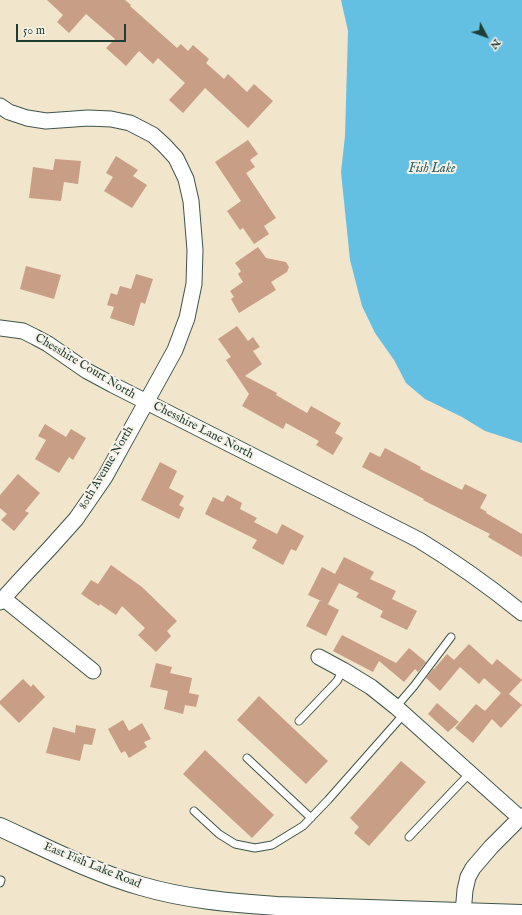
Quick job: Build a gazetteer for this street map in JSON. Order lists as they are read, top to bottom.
{
  "streets": {
    "street": [
      "Chesshire Court North",
      "Chesshire Lane North",
      "80th Avenue North",
      "East Fish Lake Road"
    ]
  },
  "crossings": [
    ["Chesshire Court North", "Chesshire Lane North"],
    ["Chesshire Court North", "80th Avenue North"],
    ["Chesshire Lane North", "80th Avenue North"]
  ],
  "water": ["Fish Lake"],
  "scale_bar": "50 m",
  "north": "bottom right"
}
